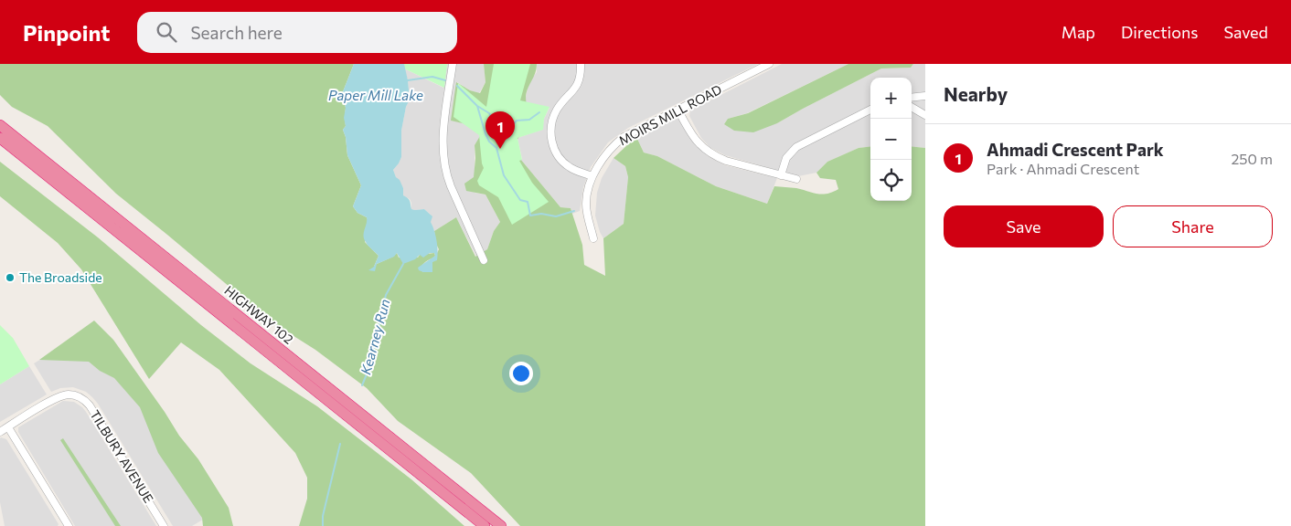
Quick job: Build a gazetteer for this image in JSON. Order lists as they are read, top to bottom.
{
  "streets": {
    "highway": ["HIGHWAY 102"],
    "street": ["MOIRS MILL ROAD", "TILBURY AVENUE"]
  },
  "water": ["Paper Mill Lake", "Kearney Run"],
  "places": ["The Broadside"],
  "page": {
    "header": "Pinpoint",
    "search": "Search here",
    "nav": ["Map", "Directions", "Saved"],
    "heading": "Nearby",
    "map_buttons": ["+", "−"],
    "pins": "1",
    "list": [
      {
        "mark": "1",
        "name": "Ahmadi Crescent Park",
        "note": "Park · Ahmadi Crescent",
        "value": "250 m"
      }
    ],
    "buttons": ["Save", "Share"]
  }
}
